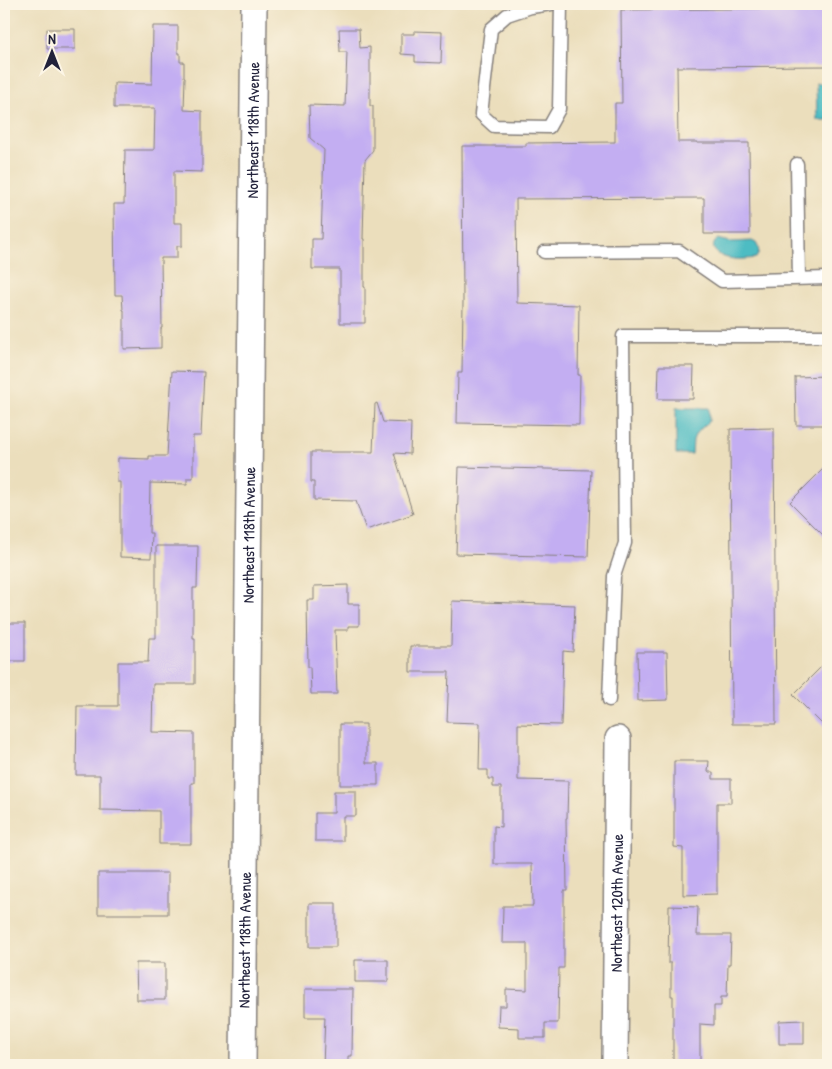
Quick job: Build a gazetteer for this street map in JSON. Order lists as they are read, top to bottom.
{
  "streets": {
    "street": ["Northeast 118th Avenue", "Northeast 120th Avenue"]
  },
  "north": "top"
}
